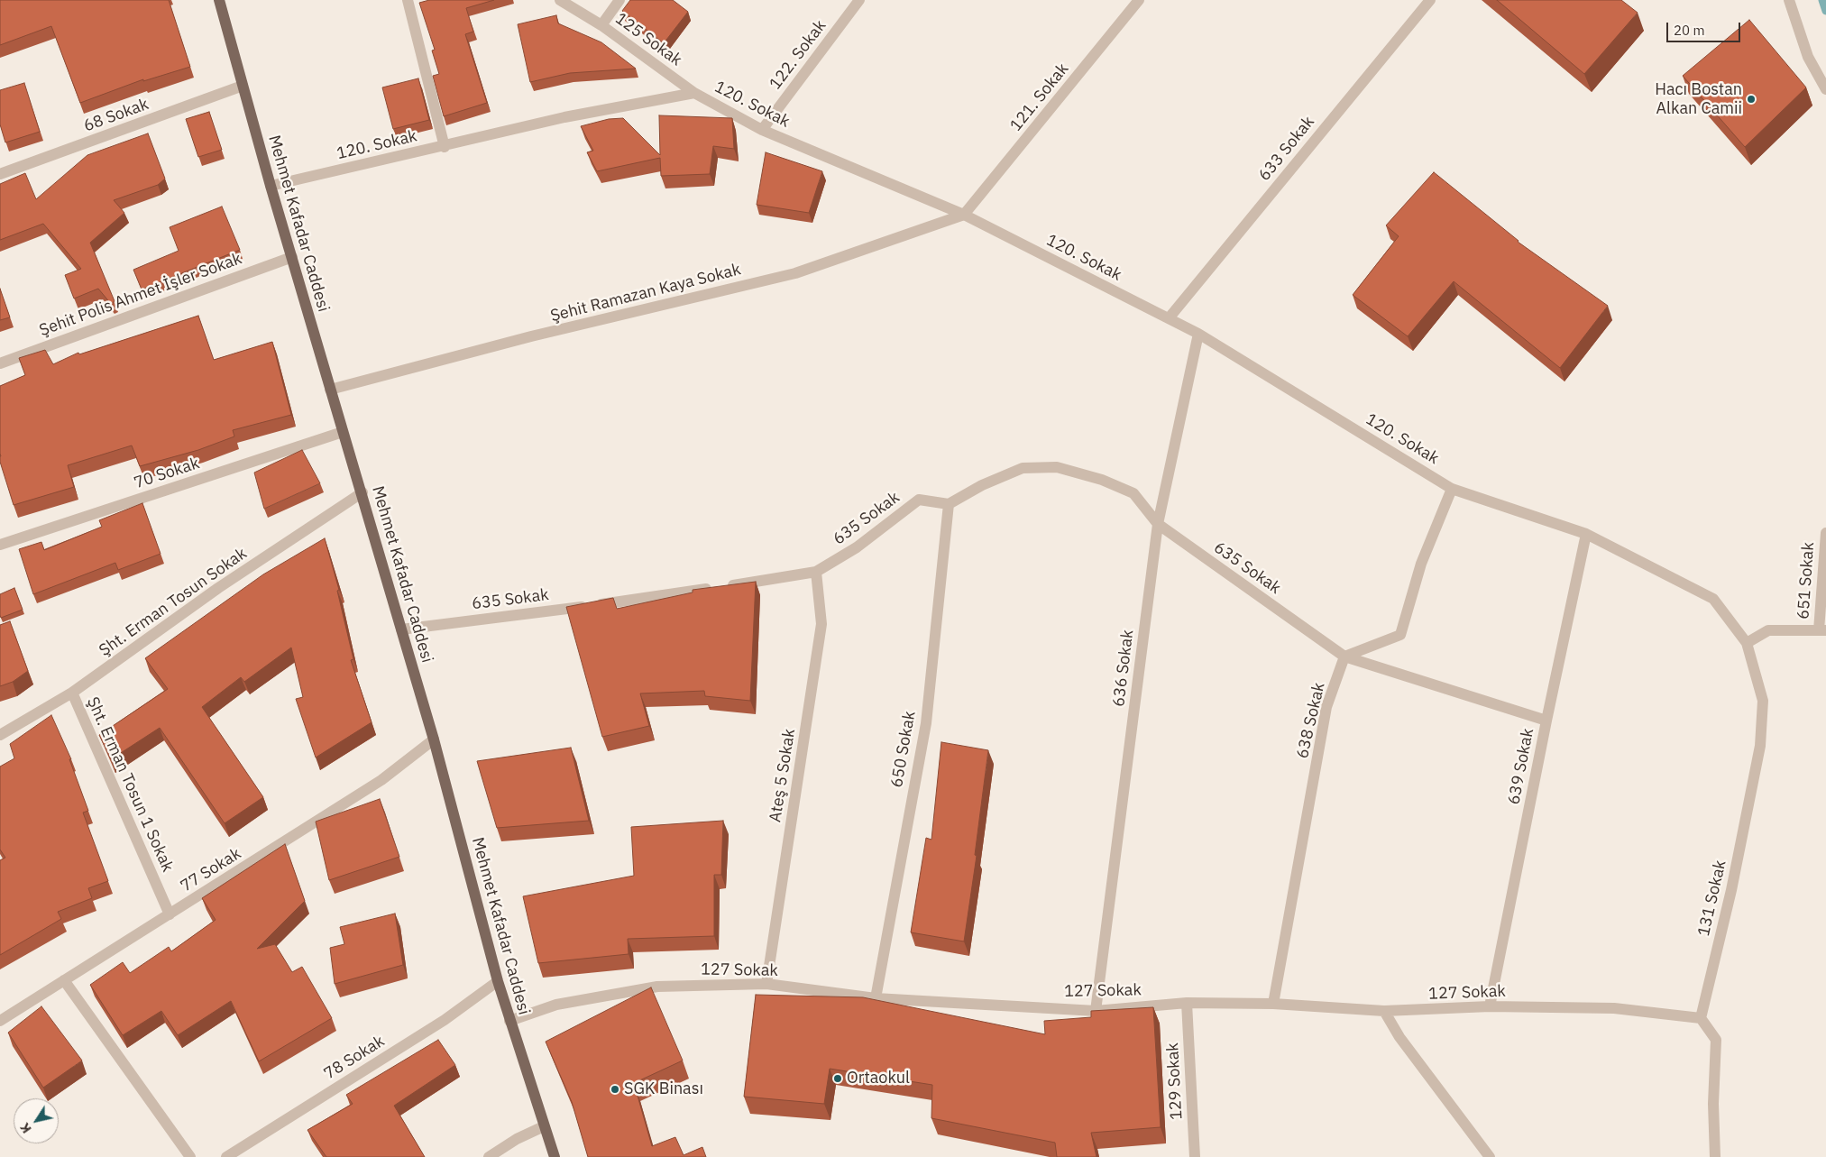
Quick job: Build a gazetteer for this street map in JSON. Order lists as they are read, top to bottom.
{
  "streets": {
    "main road": ["Mehmet Kafadar Caddesi"],
    "street": [
      "125 Sokak",
      "122. Sokak",
      "121. Sokak",
      "120. Sokak",
      "68 Sokak",
      "633 Sokak",
      "Şehit Ramazan Kaya Sokak",
      "Şehit Polis Ahmet İşler Sokak",
      "70 Sokak",
      "635 Sokak",
      "651 Sokak",
      "Şht. Erman Tosun Sokak",
      "636 Sokak",
      "638 Sokak",
      "650 Sokak",
      "639 Sokak",
      "Ateş 5 Sokak",
      "Şht. Erman Tosun 1 Sokak",
      "77 Sokak",
      "131 Sokak",
      "127 Sokak",
      "78 Sokak",
      "129 Sokak"
    ]
  },
  "crossings": [
    ["125 Sokak", "120. Sokak"],
    ["122. Sokak", "120. Sokak"],
    ["121. Sokak", "120. Sokak"],
    ["121. Sokak", "Şehit Ramazan Kaya Sokak"],
    ["120. Sokak", "633 Sokak"],
    ["120. Sokak", "Mehmet Kafadar Caddesi"],
    ["120. Sokak", "Şehit Ramazan Kaya Sokak"],
    ["120. Sokak", "636 Sokak"],
    ["120. Sokak", "639 Sokak"],
    ["120. Sokak", "131 Sokak"],
    ["68 Sokak", "Mehmet Kafadar Caddesi"],
    ["Mehmet Kafadar Caddesi", "Şehit Ramazan Kaya Sokak"],
    ["Mehmet Kafadar Caddesi", "Şehit Polis Ahmet İşler Sokak"],
    ["Mehmet Kafadar Caddesi", "70 Sokak"],
    ["Mehmet Kafadar Caddesi", "635 Sokak"],
    ["Mehmet Kafadar Caddesi", "Şht. Erman Tosun Sokak"],
    ["Mehmet Kafadar Caddesi", "77 Sokak"],
    ["Mehmet Kafadar Caddesi", "127 Sokak"],
    ["Mehmet Kafadar Caddesi", "78 Sokak"],
    ["635 Sokak", "636 Sokak"],
    ["635 Sokak", "638 Sokak"],
    ["635 Sokak", "650 Sokak"],
    ["635 Sokak", "639 Sokak"],
    ["635 Sokak", "Ateş 5 Sokak"],
    ["Şht. Erman Tosun Sokak", "Şht. Erman Tosun 1 Sokak"],
    ["636 Sokak", "127 Sokak"],
    ["638 Sokak", "127 Sokak"],
    ["650 Sokak", "127 Sokak"],
    ["639 Sokak", "127 Sokak"],
    ["Ateş 5 Sokak", "127 Sokak"],
    ["Şht. Erman Tosun 1 Sokak", "77 Sokak"],
    ["131 Sokak", "127 Sokak"],
    ["127 Sokak", "129 Sokak"]
  ],
  "places": ["Hacı Bostan Alkan Camii", "Ortaokul", "SGK Binası"],
  "scale_bar": "20 m",
  "north": "bottom left"
}
